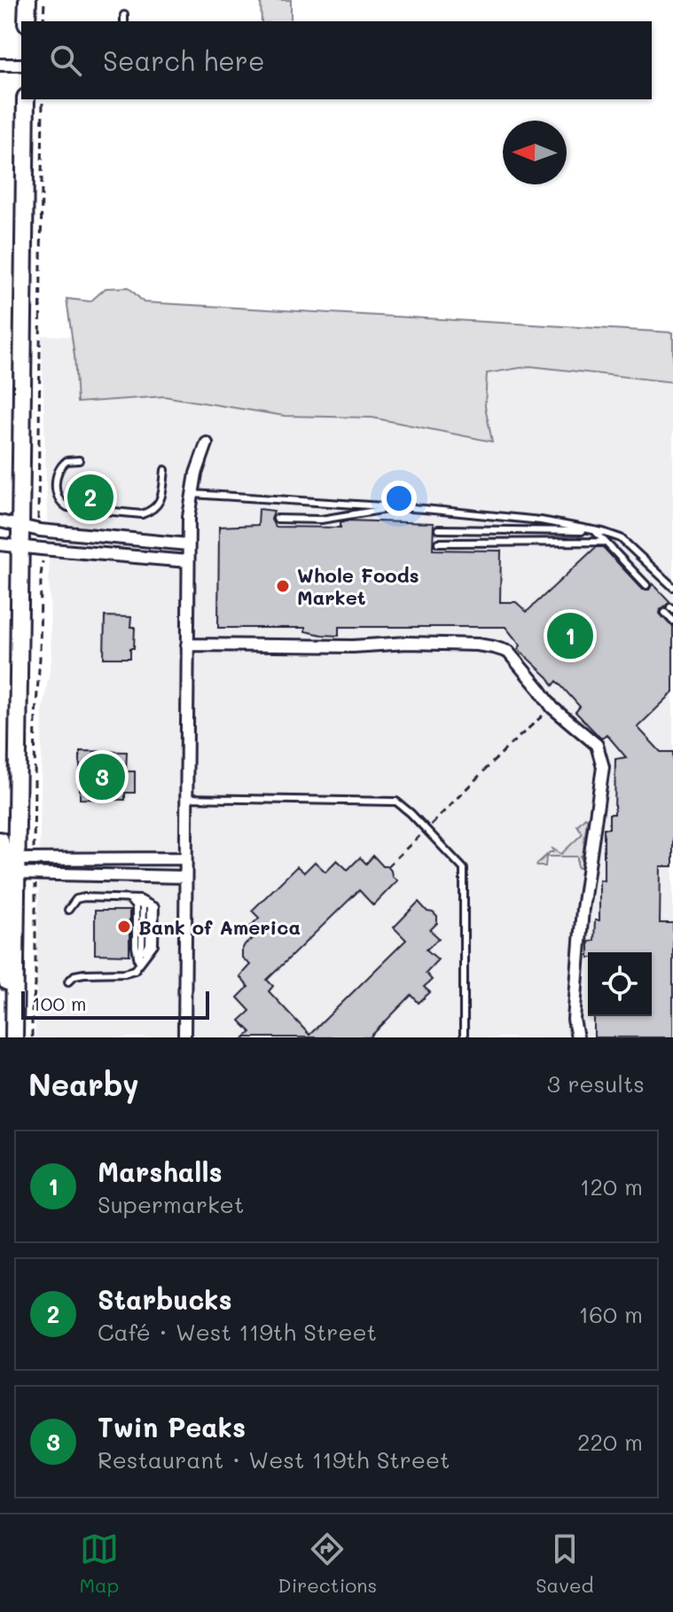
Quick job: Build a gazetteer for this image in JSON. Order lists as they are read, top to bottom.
{
  "places": ["Whole Foods Market", "Bank of America"],
  "scale_bar": "100 m",
  "north": "left",
  "page": {
    "search": "Search here",
    "pins": ["2", "1", "3"],
    "scale": "100 m",
    "heading": ["Nearby", "3 results"],
    "list": [
      {
        "mark": "1",
        "name": "Marshalls",
        "note": "Supermarket",
        "value": "120 m"
      },
      {
        "mark": "2",
        "name": "Starbucks",
        "note": "Café · West 119th Street",
        "value": "160 m"
      },
      {
        "mark": "3",
        "name": "Twin Peaks",
        "note": "Restaurant · West 119th Street",
        "value": "220 m"
      }
    ],
    "nav": ["Map", "Directions", "Saved"]
  }
}
